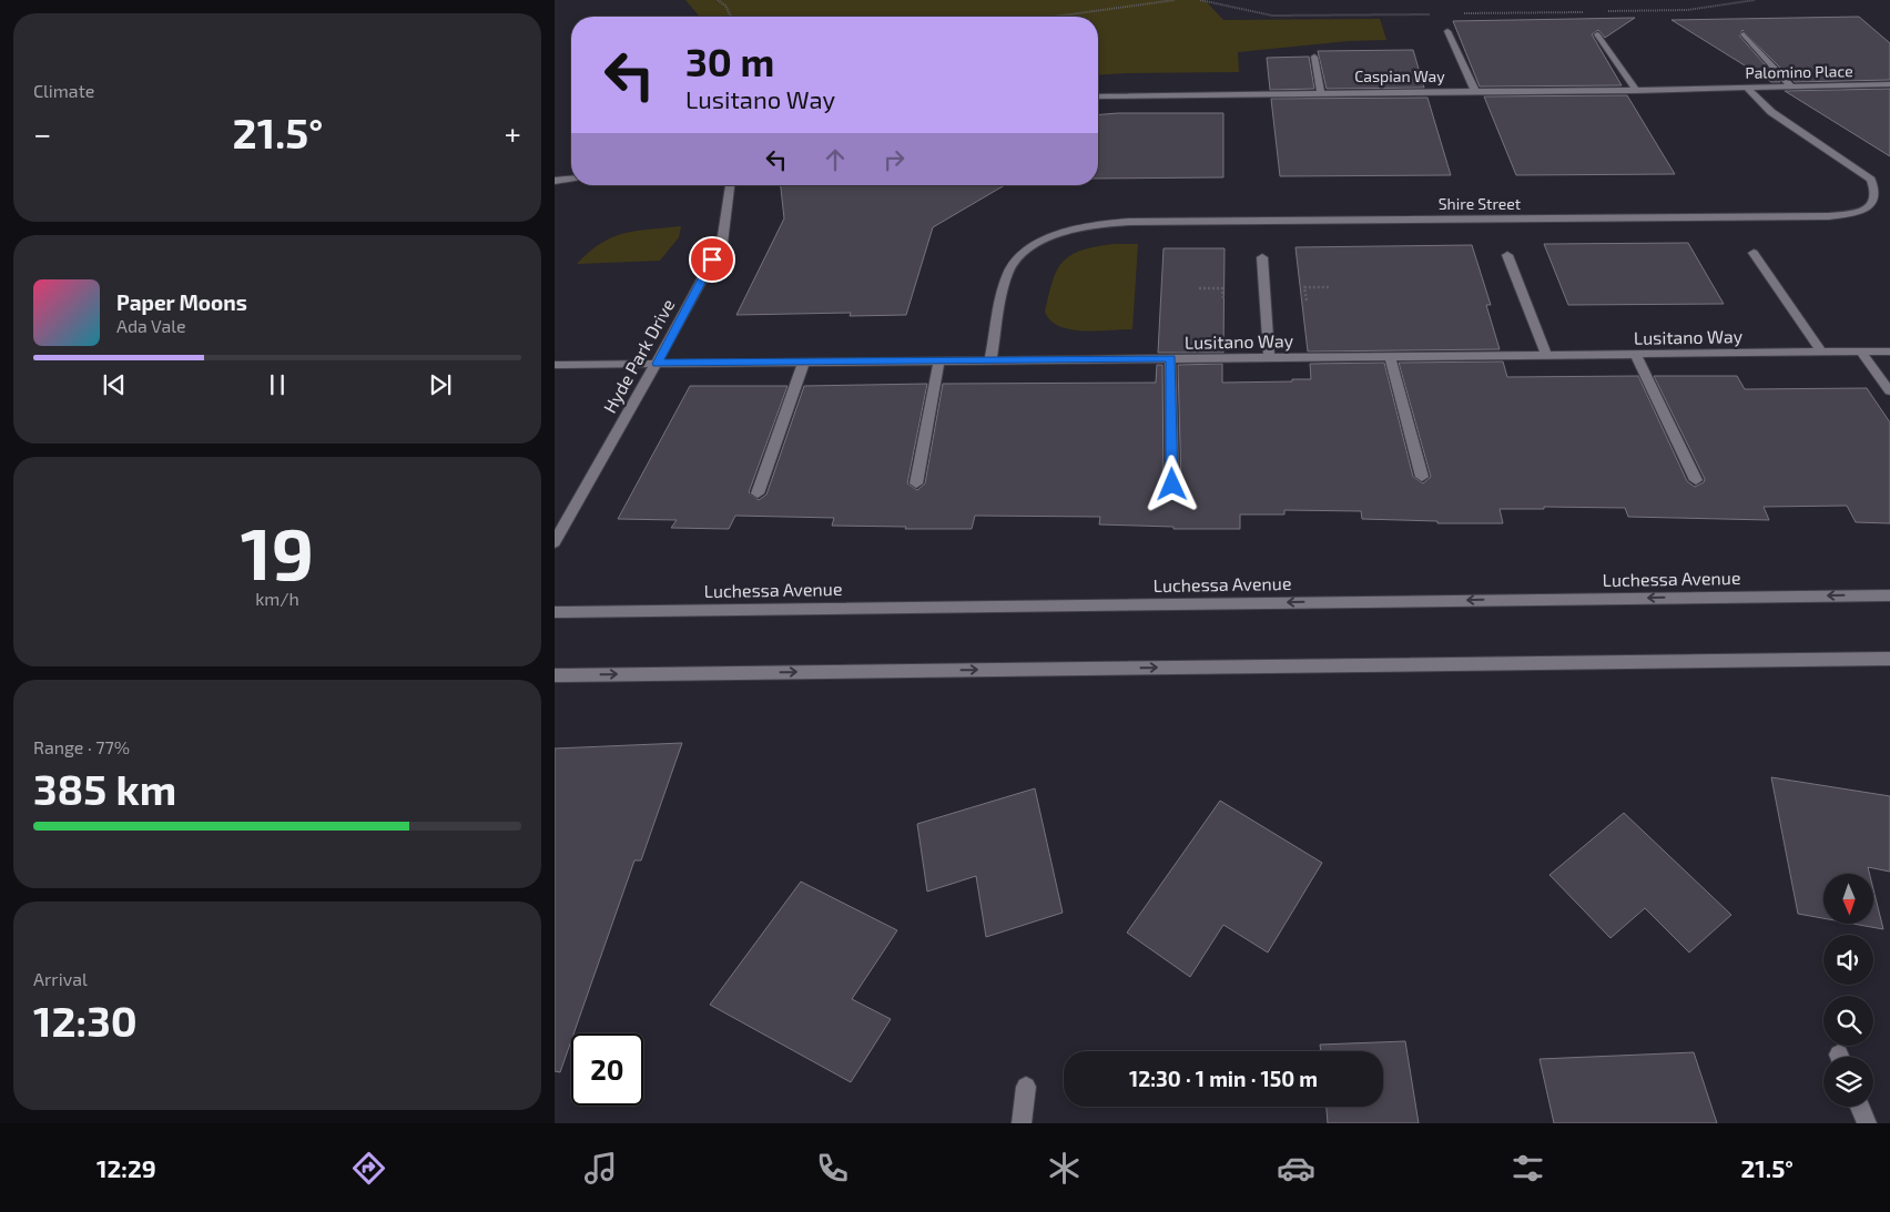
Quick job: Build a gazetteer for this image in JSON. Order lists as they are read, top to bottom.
{
  "streets": {
    "street": [
      "Palomino Place",
      "Caspian Way",
      "Shire Street",
      "Lusitano Way",
      "Hyde Park Drive",
      "Luchessa Avenue"
    ]
  },
  "crossings": [
    ["Palomino Place", "Caspian Way"],
    ["Palomino Place", "Shire Street"],
    ["Shire Street", "Lusitano Way"],
    ["Lusitano Way", "Hyde Park Drive"]
  ],
  "north": "bottom",
  "page": {
    "tile": [
      "Climate",
      ["19", "km/h"],
      ["Range · 77%", "385 km"],
      ["Arrival", "12:30"]
    ],
    "turn": ["30 m", "Lusitano Way"],
    "heat": ["−", "21.5°", "+"],
    "song": ["Paper Moons", "Ada Vale"],
    "limit": "20",
    "trip": "12:30 · 1 min · 150 m",
    "tabs": ["12:29", "21.5°"]
  }
}
